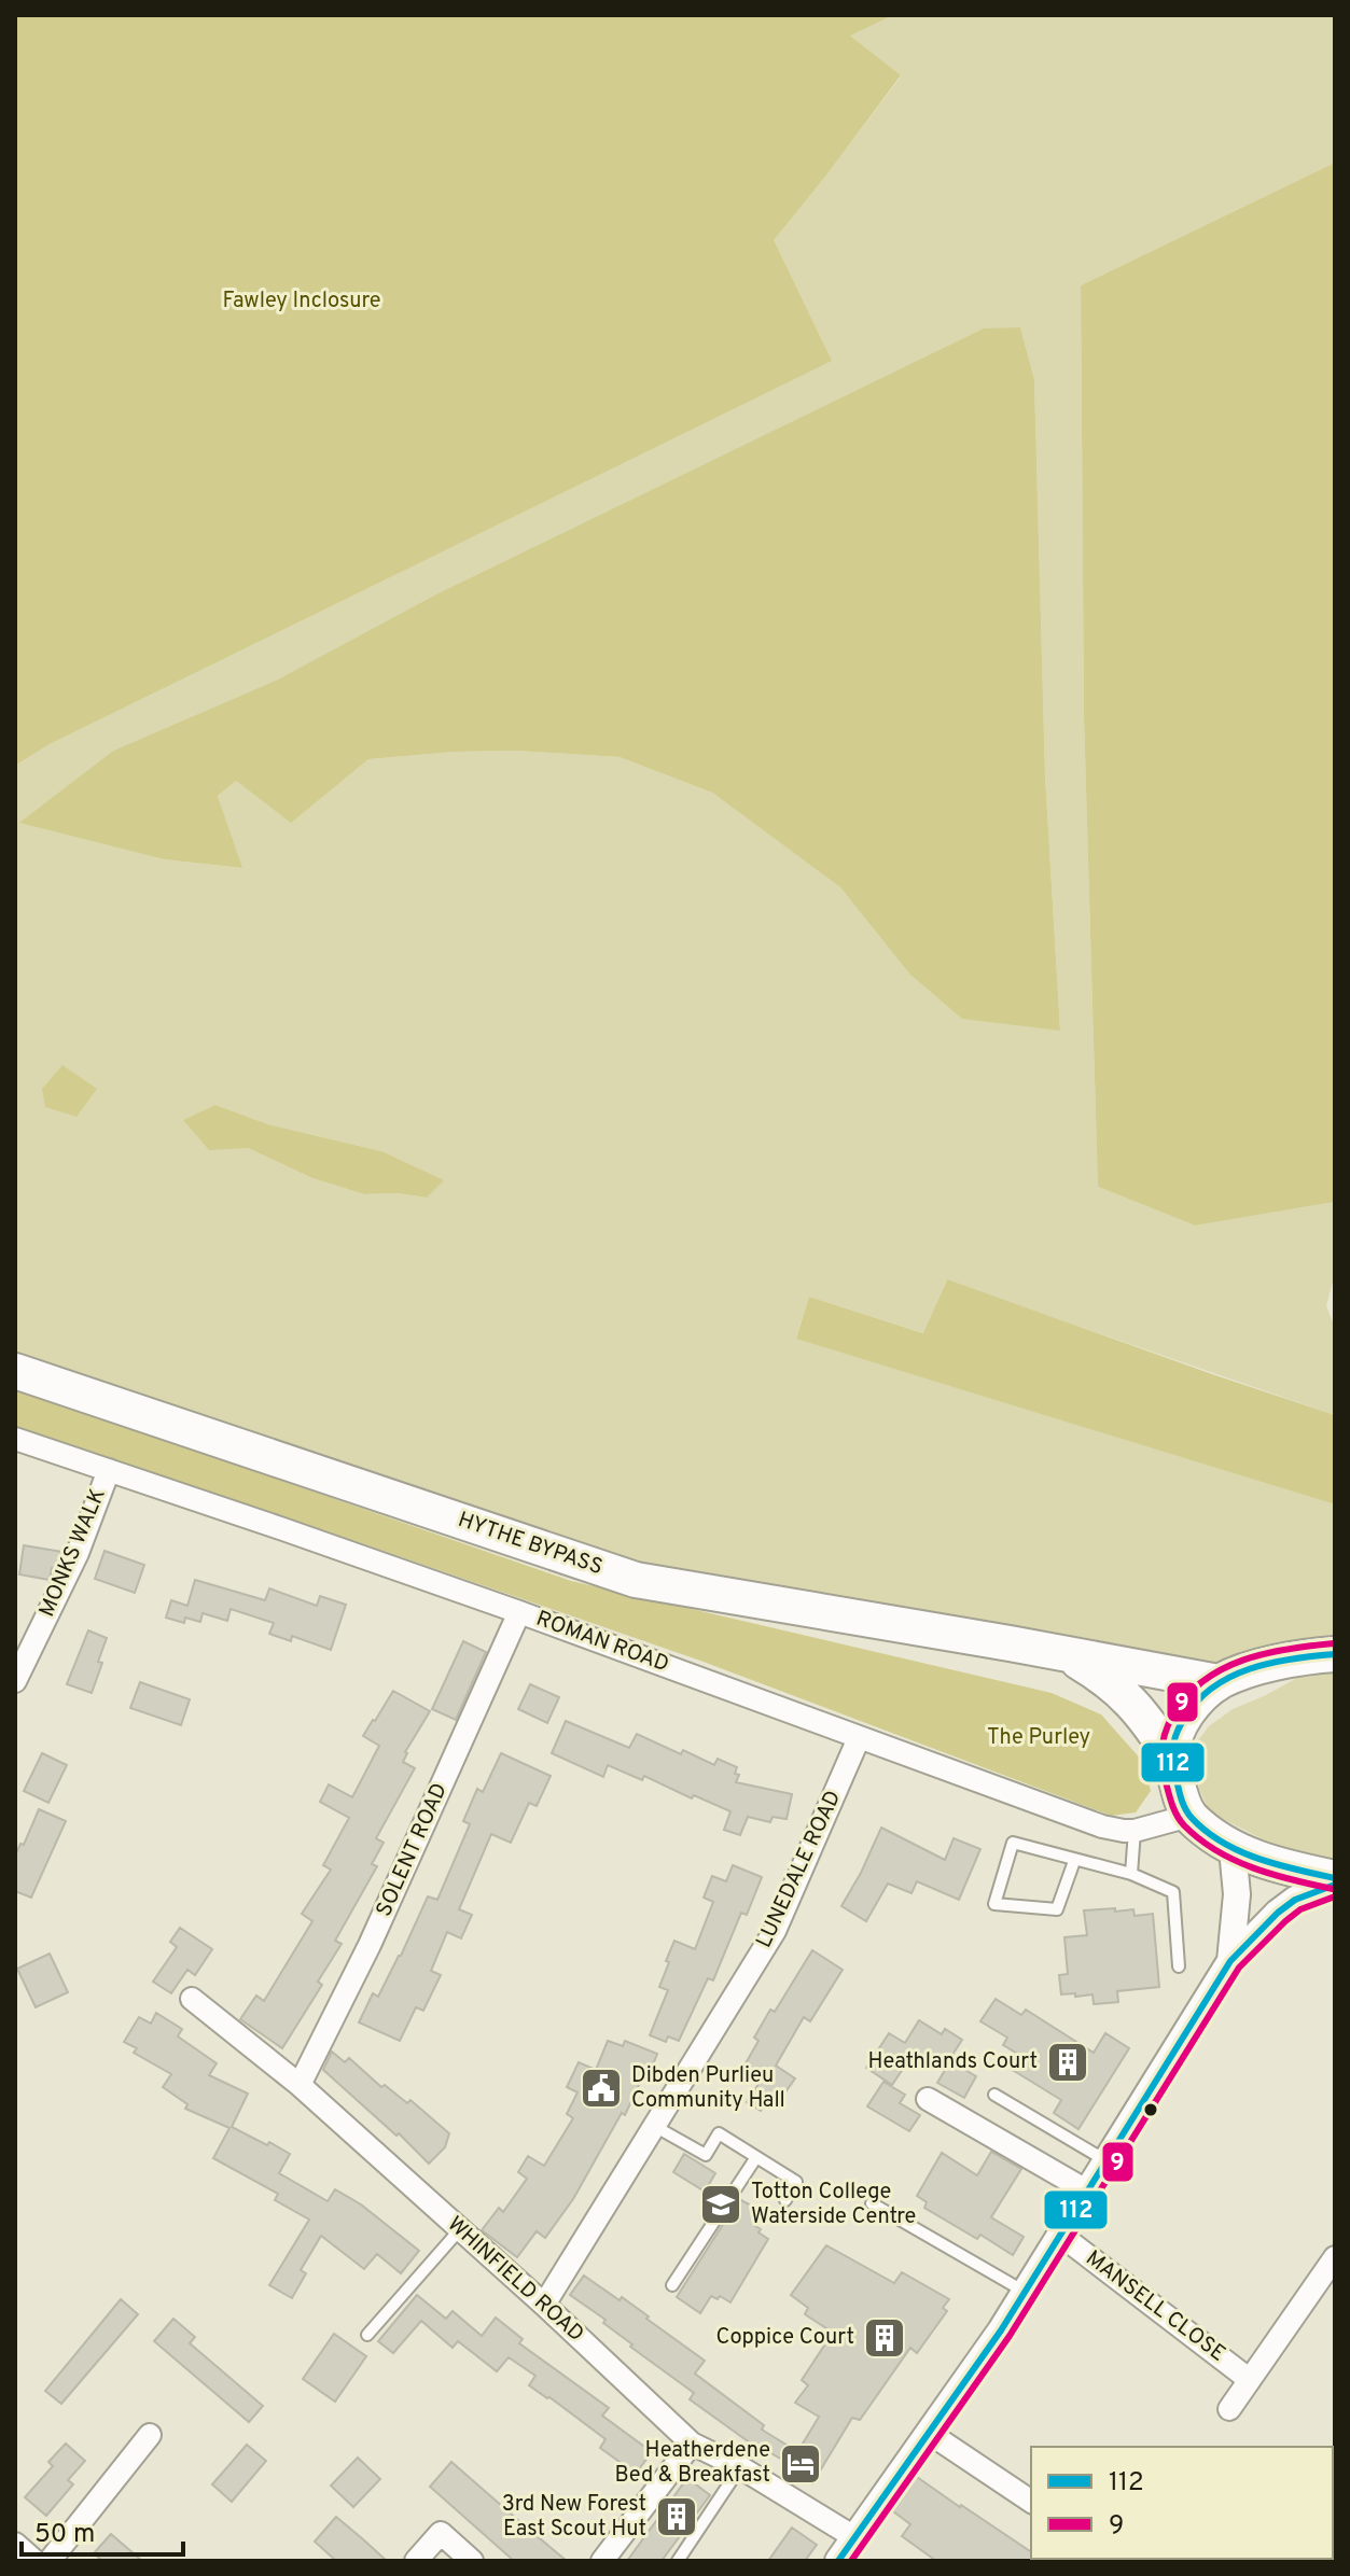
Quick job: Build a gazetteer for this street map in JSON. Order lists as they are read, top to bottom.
{
  "streets": {
    "main road": ["HYTHE BYPASS"],
    "street": [
      "MONKS WALK",
      "ROMAN ROAD",
      "SOLENT ROAD",
      "LUNEDALE ROAD",
      "WHINFIELD ROAD",
      "MANSELL CLOSE"
    ]
  },
  "crossings": [
    ["MONKS WALK", "ROMAN ROAD"],
    ["ROMAN ROAD", "SOLENT ROAD"],
    ["ROMAN ROAD", "LUNEDALE ROAD"],
    ["SOLENT ROAD", "WHINFIELD ROAD"],
    ["LUNEDALE ROAD", "WHINFIELD ROAD"]
  ],
  "parks": ["Fawley Inclosure", "The Purley"],
  "places": {
    "building": ["Heathlands Court", "Coppice Court", "3rd New Forest East Scout Hut"],
    "public building": ["Dibden Purlieu Community Hall"],
    "school or university": ["Totton College Waterside Centre"],
    "hotel": ["Heatherdene Bed & Breakfast"]
  },
  "lines": ["transit line 9", "transit line 112"],
  "legend": ["112", "9"],
  "scale_bar": "50 m"
}
